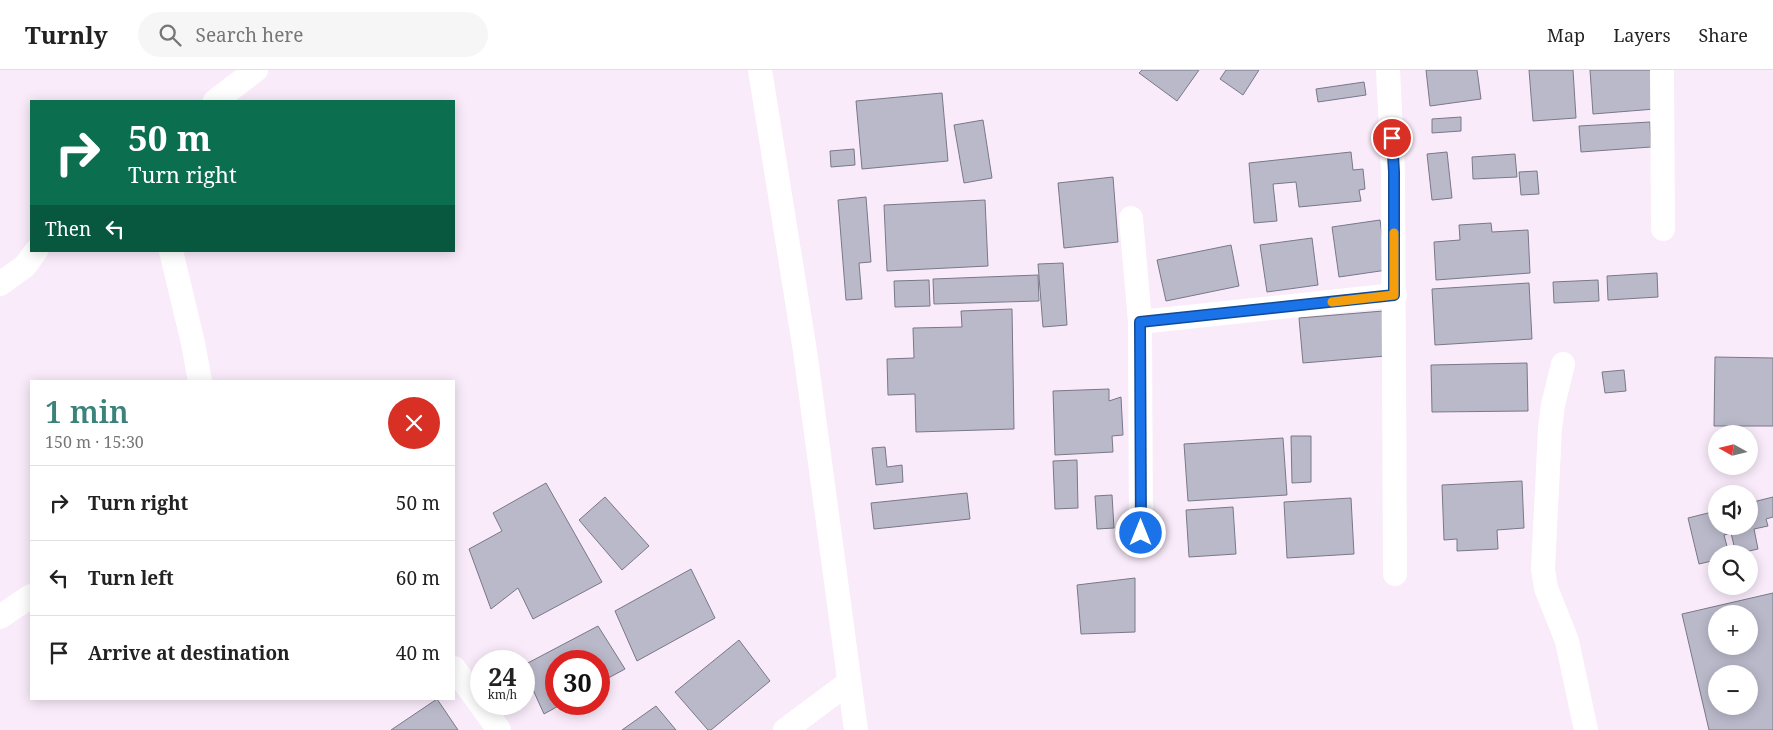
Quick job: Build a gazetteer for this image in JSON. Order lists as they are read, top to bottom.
{
  "north": "left",
  "page": {
    "header": "Turnly",
    "search": "Search here",
    "nav": ["Map", "Layers", "Share"],
    "turn": ["50 m", "Turn right"],
    "then": "Then",
    "heading": ["1 min", "150 m · 15:30"],
    "map_buttons": ["+", "−"],
    "list": [
      {
        "name": "Turn right",
        "value": "50 m"
      },
      {
        "name": "Turn left",
        "value": "60 m"
      },
      {
        "name": "Arrive at destination",
        "value": "40 m"
      }
    ],
    "speed": "24 km/h",
    "limit": "30"
  }
}
